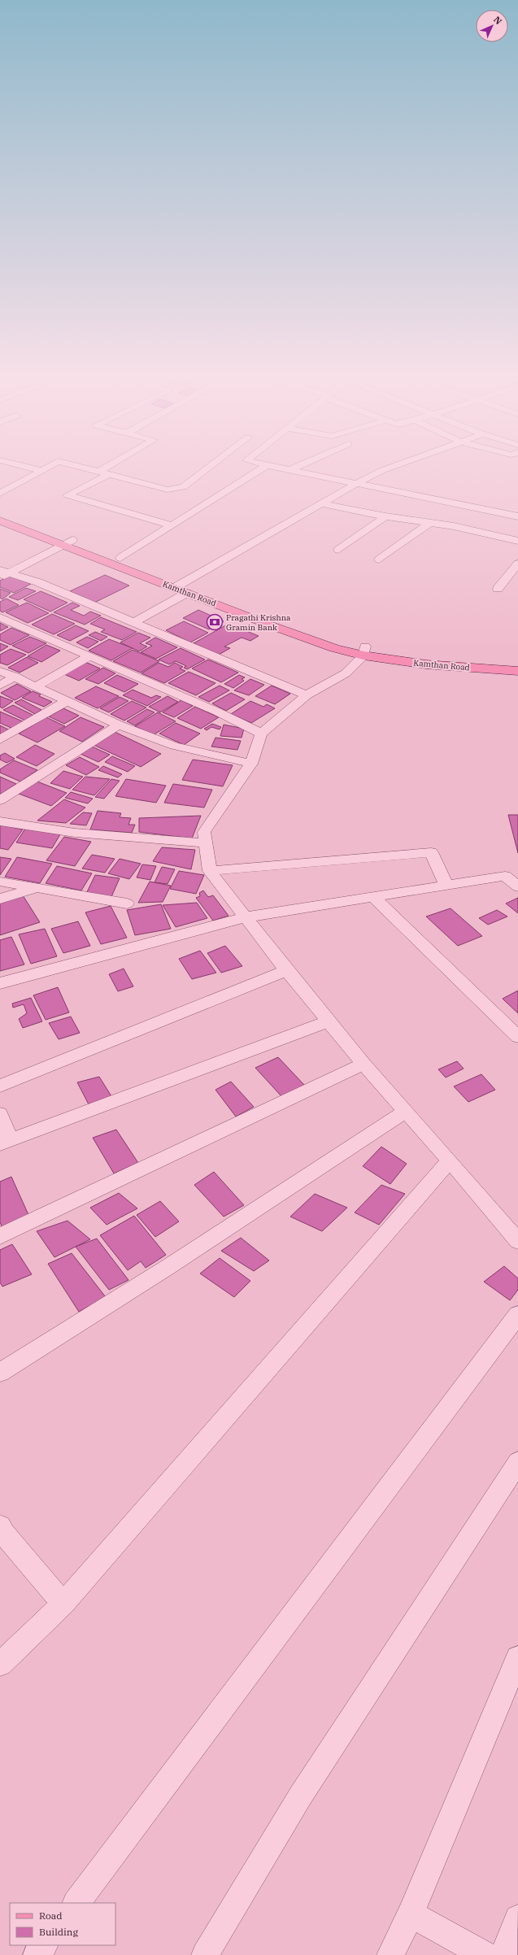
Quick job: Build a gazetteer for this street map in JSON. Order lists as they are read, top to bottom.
{
  "streets": {
    "main road": ["Kamthan Road"]
  },
  "places": {
    "bank": ["Pragathi Krishna Gramin Bank"]
  },
  "legend": ["Road", "Building"],
  "north": "top right"
}
